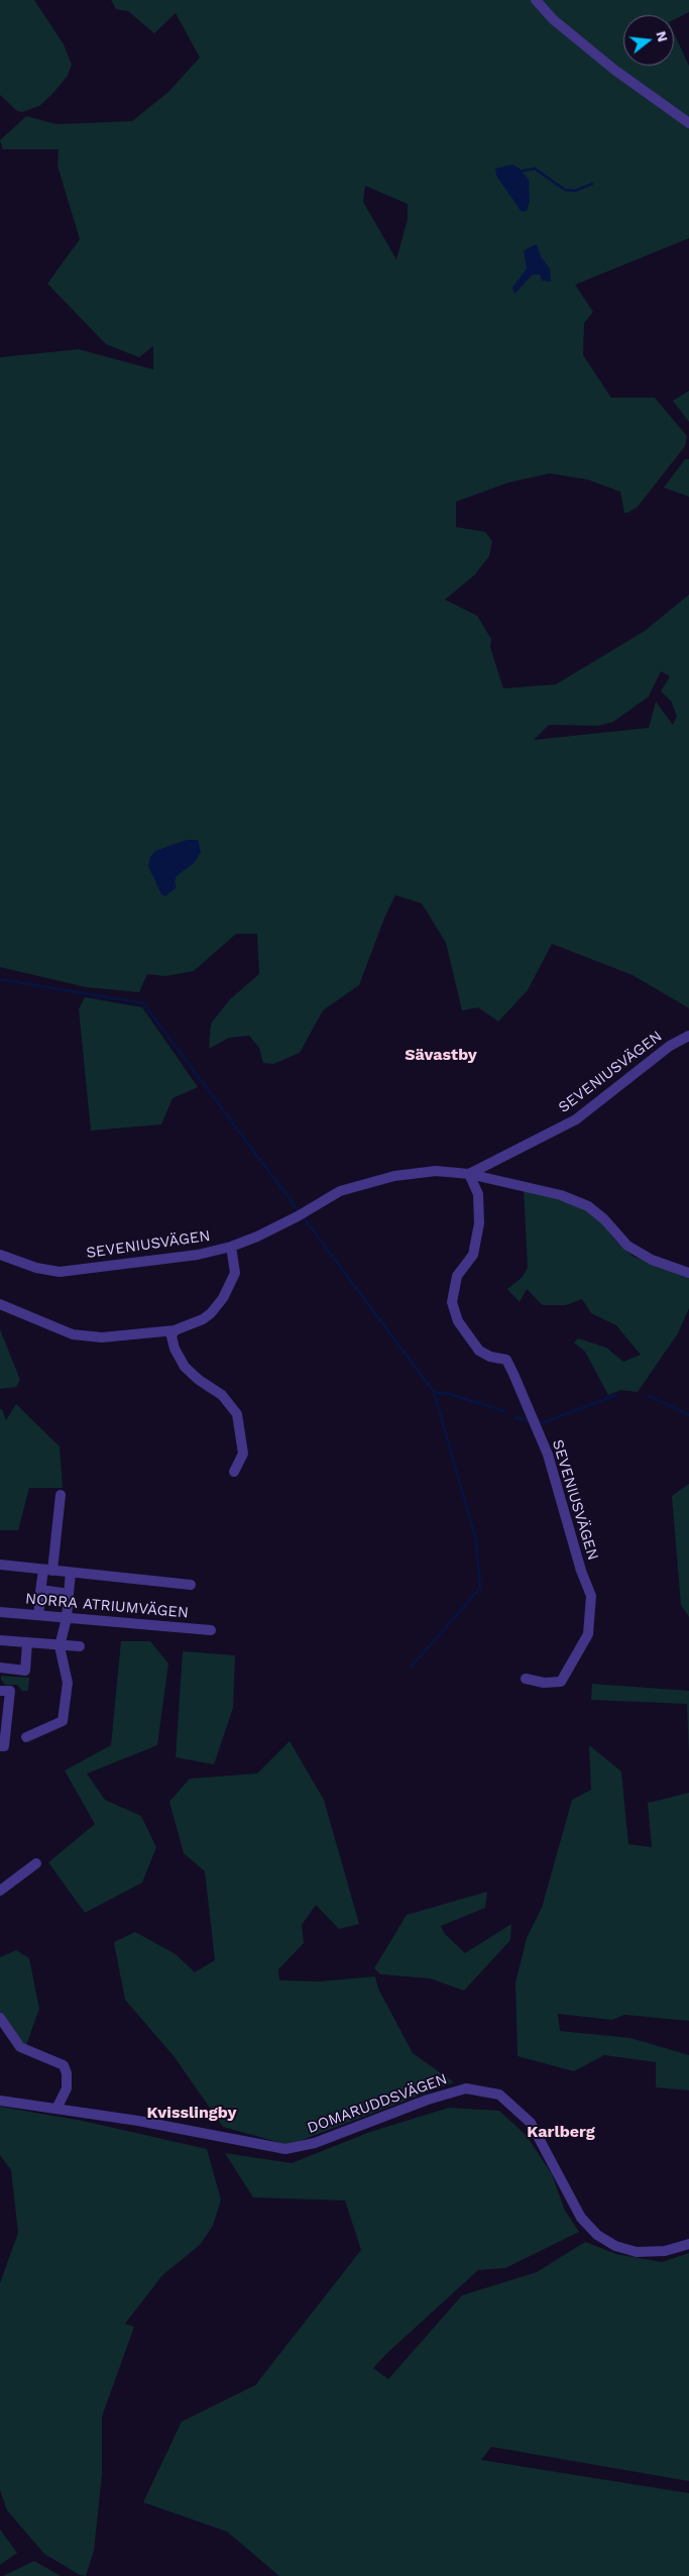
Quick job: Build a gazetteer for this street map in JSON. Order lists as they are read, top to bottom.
{
  "streets": {
    "street": ["SEVENIUSVÄGEN", "NORRA ATRIUMVÄGEN", "DOMARUDDSVÄGEN"]
  },
  "districts": ["Sävastby", "Kvisslingby", "Karlberg"],
  "north": "right"
}
